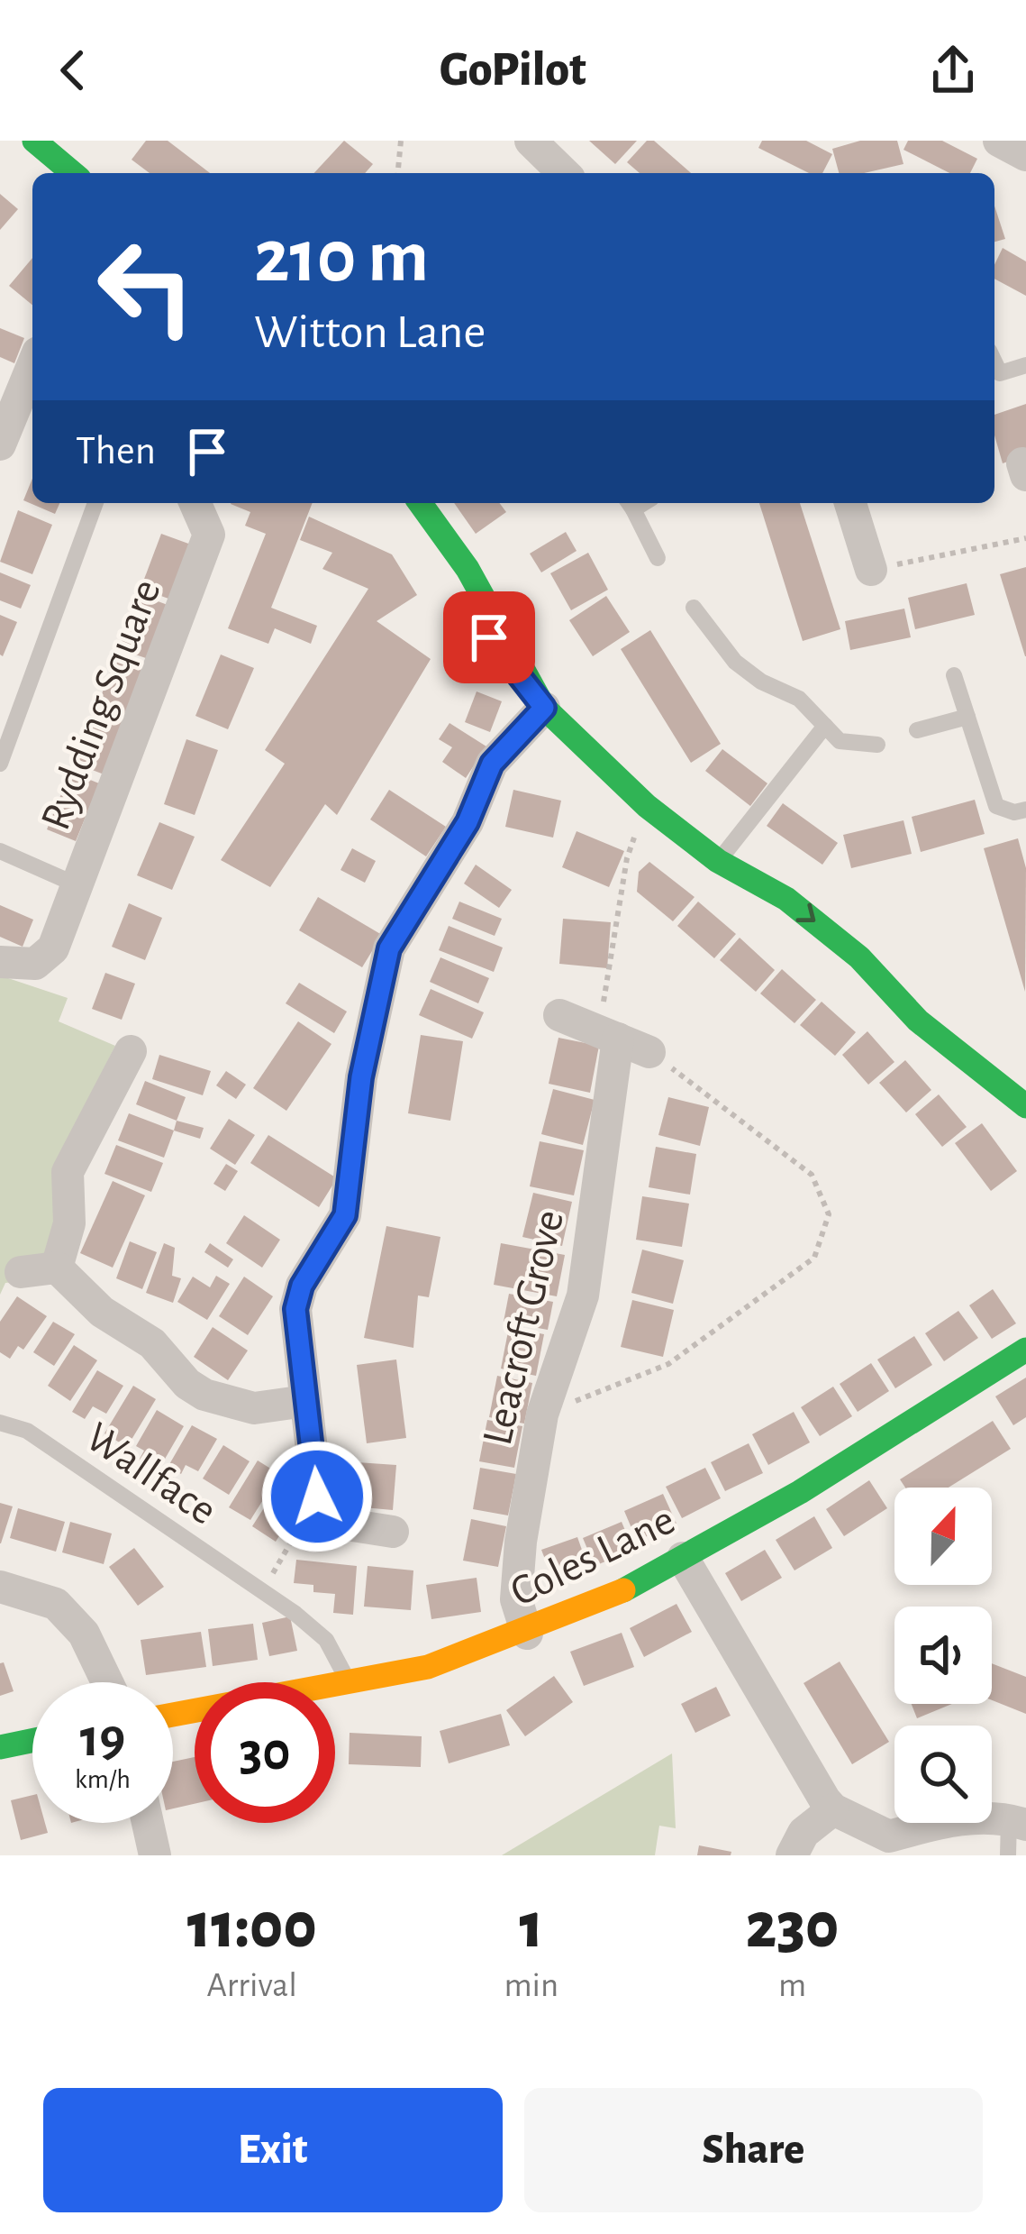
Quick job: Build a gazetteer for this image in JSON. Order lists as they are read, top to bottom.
{
  "streets": {
    "street": ["Rydding Square", "Leacroft Grove", "Coles Lane"],
    "lane": ["Wallface"]
  },
  "crossings": [
    ["Leacroft Grove", "Coles Lane"],
    ["Wallface", "Coles Lane"]
  ],
  "north": "top",
  "page": {
    "header": "GoPilot",
    "turn": ["210 m", "Witton Lane"],
    "then": "Then",
    "speed": "19 km/h",
    "limit": "30",
    "eta": [
      "11:00",
      "Arrival",
      "1",
      "min",
      "230",
      "m"
    ],
    "buttons": ["Exit", "Share"]
  }
}
